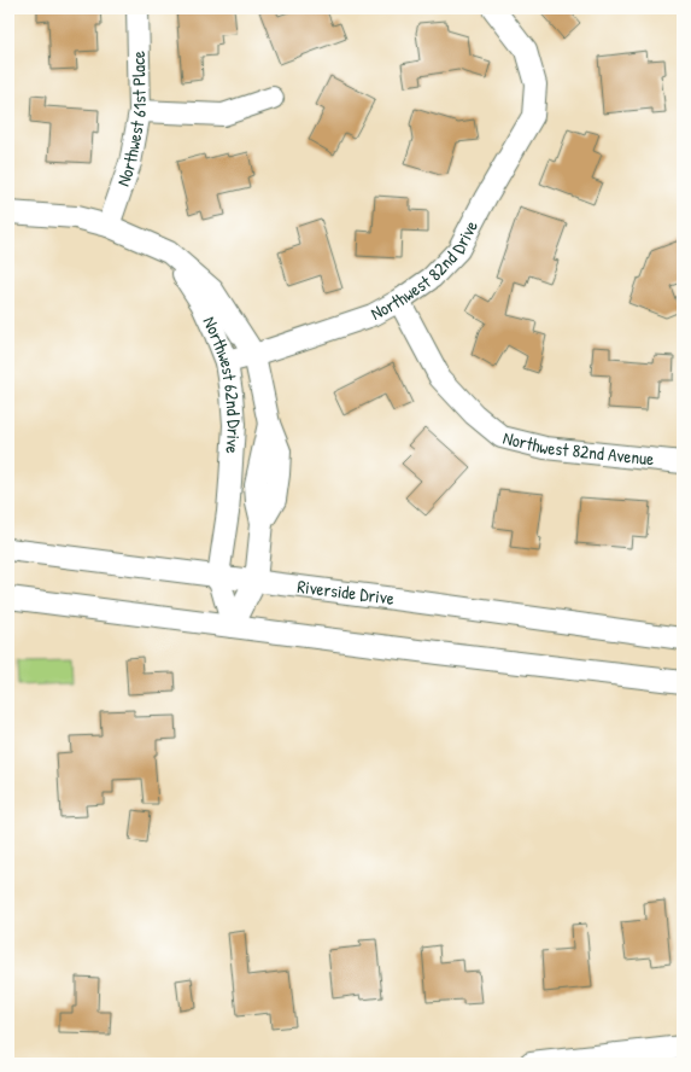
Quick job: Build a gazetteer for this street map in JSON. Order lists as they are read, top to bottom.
{
  "streets": {
    "street": [
      "Northwest 61st Place",
      "Northwest 82nd Drive",
      "Northwest 62nd Drive",
      "Northwest 82nd Avenue",
      "Riverside Drive"
    ]
  },
  "crossings": [
    ["Northwest 82nd Drive", "Northwest 62nd Drive"],
    ["Northwest 82nd Drive", "Northwest 82nd Avenue"],
    ["Northwest 62nd Drive", "Riverside Drive"]
  ]
}
